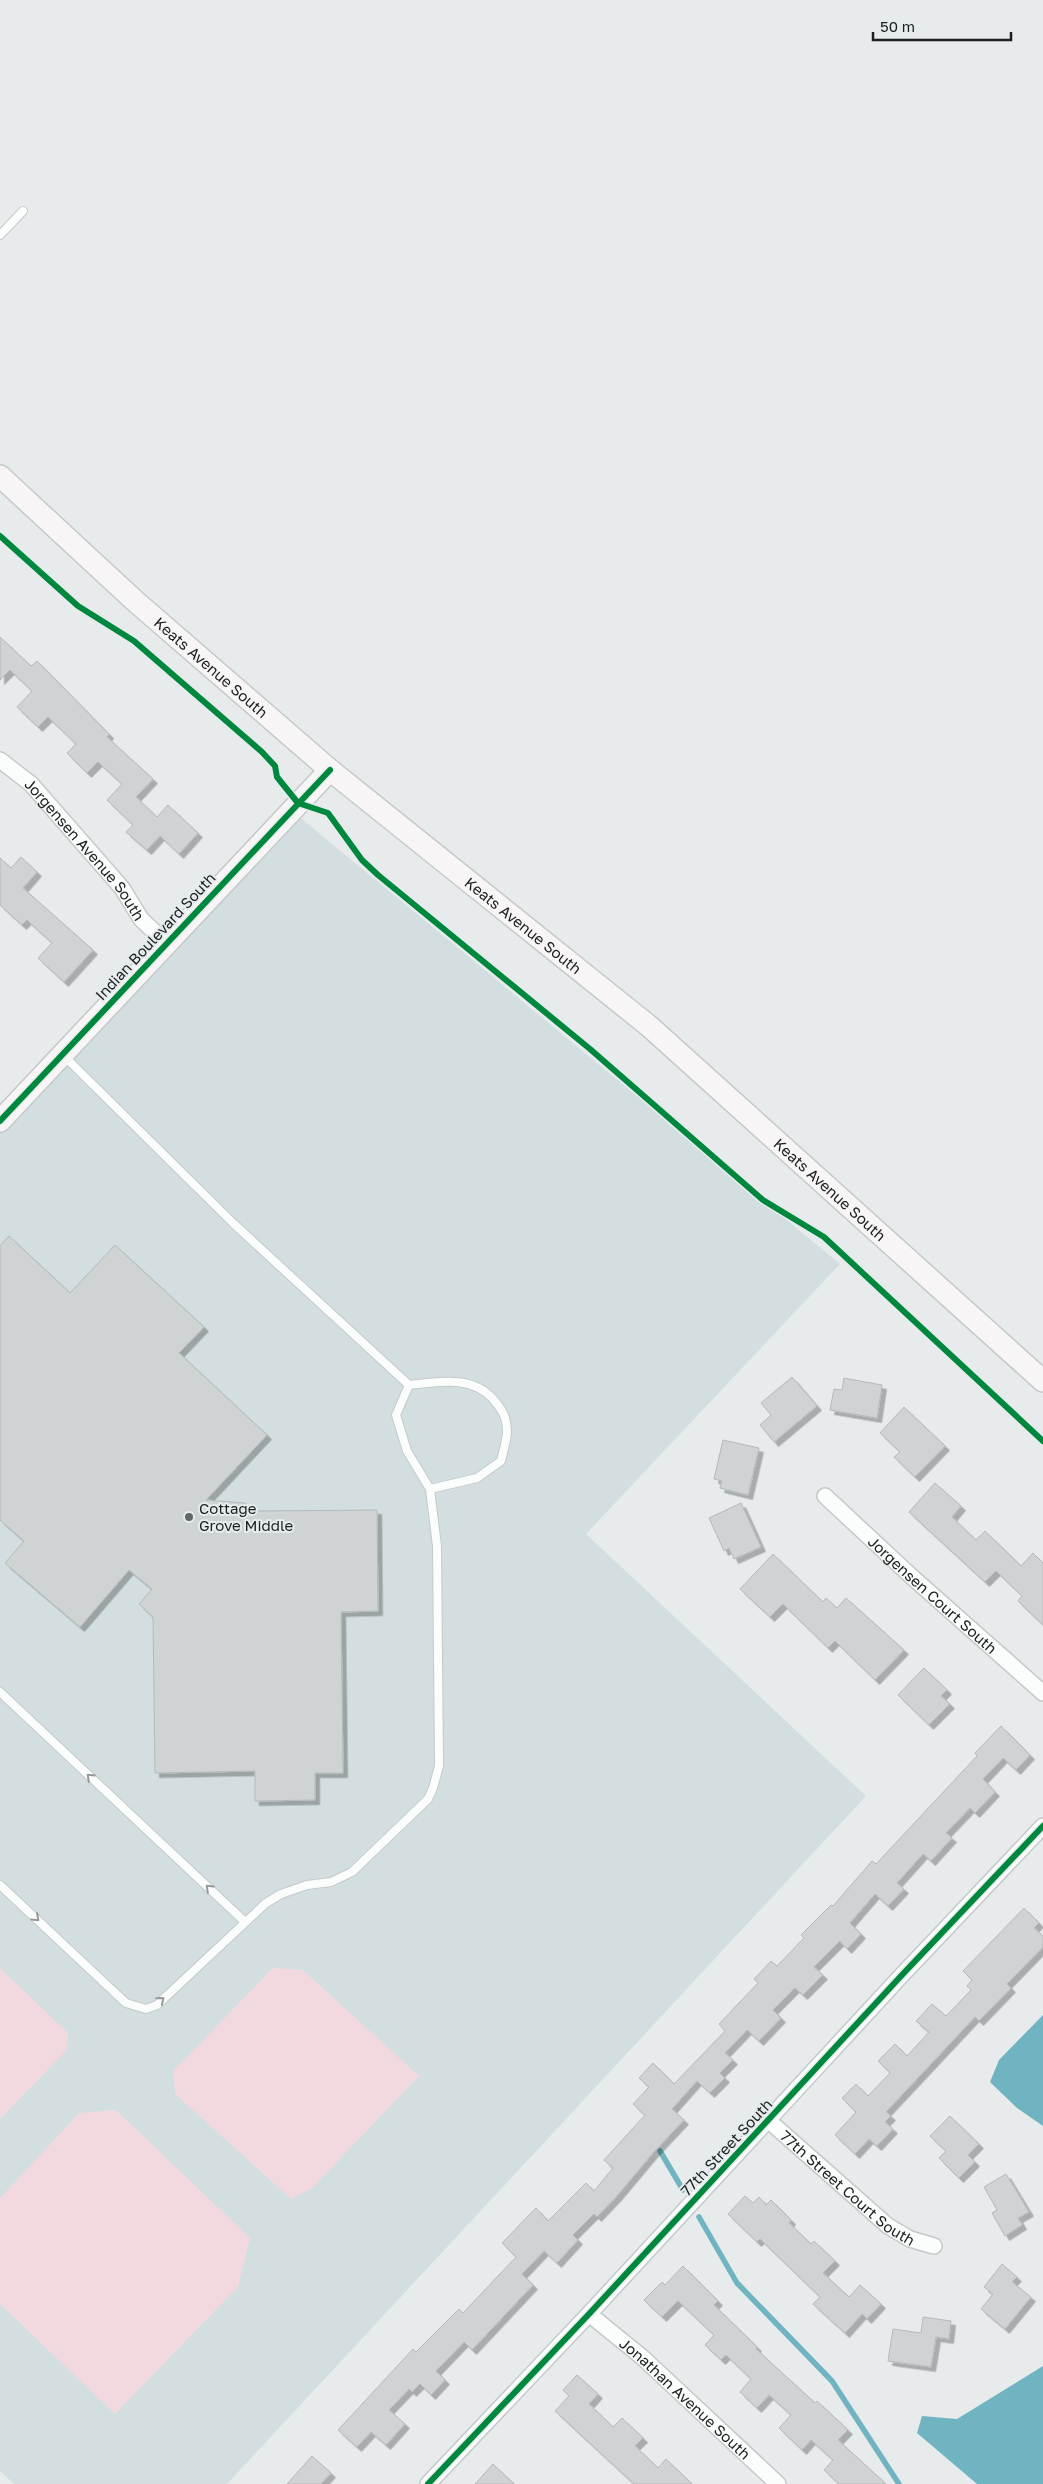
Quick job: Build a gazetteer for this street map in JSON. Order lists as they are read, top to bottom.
{
  "streets": {
    "main road": ["Keats Avenue South", "Indian Boulevard South"],
    "street": [
      "Jorgensen Avenue South",
      "Jorgensen Court South",
      "77th Street South",
      "77th Street Court South",
      "Jonathan Avenue South"
    ]
  },
  "crossings": [
    ["Keats Avenue South", "Indian Boulevard South"],
    ["Jorgensen Avenue South", "Indian Boulevard South"],
    ["77th Street South", "77th Street Court South"],
    ["77th Street South", "Jonathan Avenue South"]
  ],
  "places": ["Cottage Grove Middle"],
  "scale_bar": "50 m"
}
